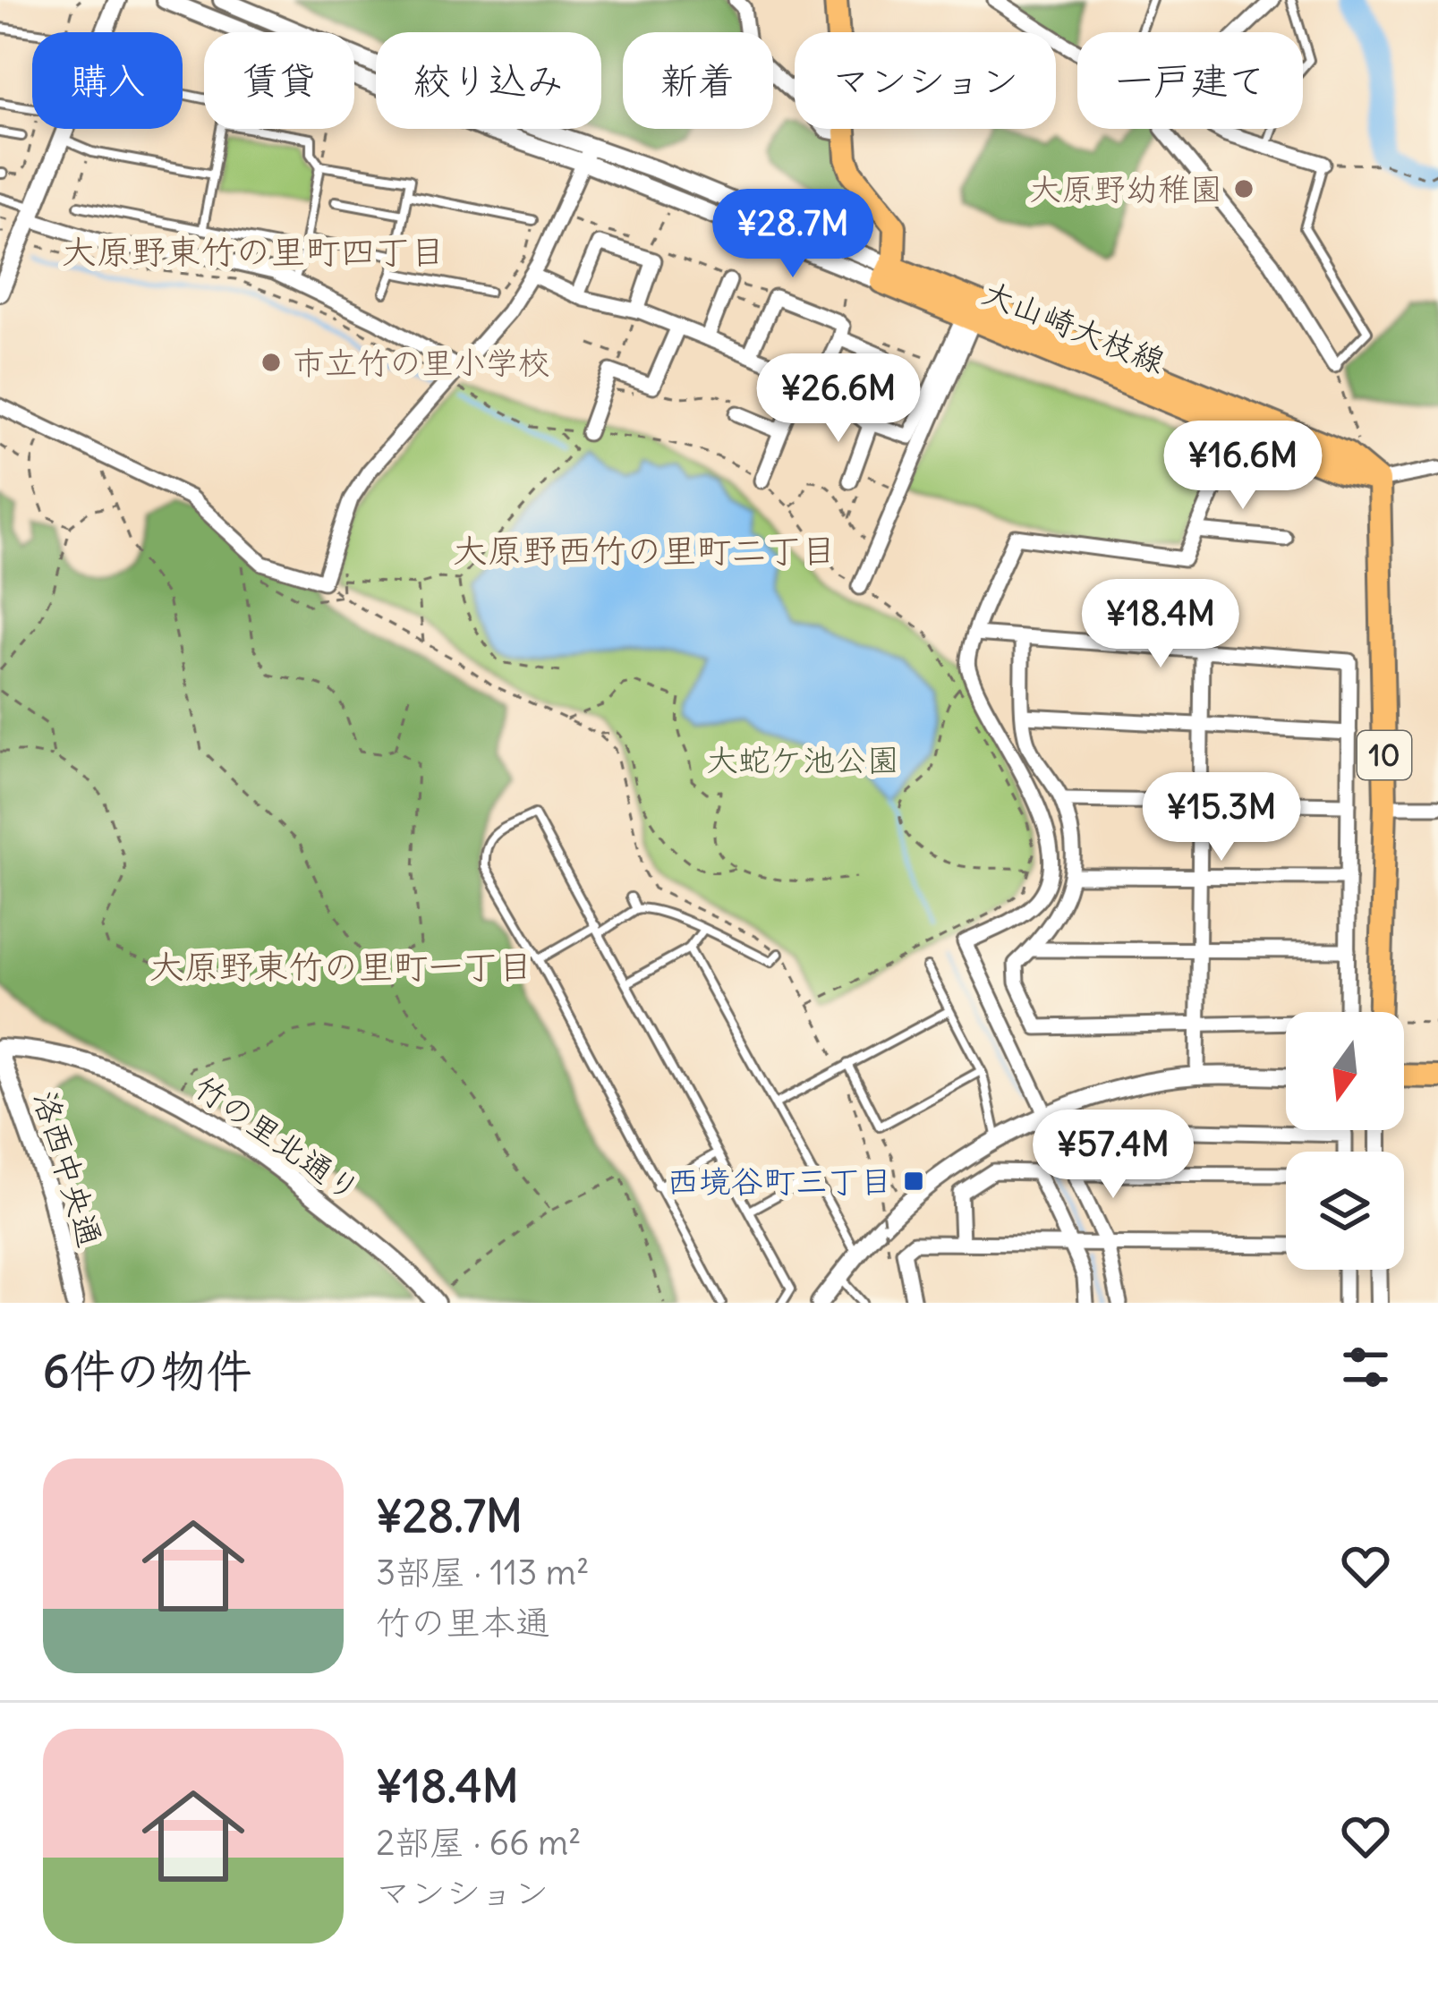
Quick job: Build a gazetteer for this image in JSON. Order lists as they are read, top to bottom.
{
  "streets": {
    "main road": ["大山崎大枝線", "10"],
    "street": ["竹の里北通り", "洛西中央通"]
  },
  "crossings": [
    ["大山崎大枝線", "10"],
    ["竹の里北通り", "洛西中央通"]
  ],
  "districts": ["大原野東竹の里町四丁目", "大原野西竹の里町二丁目", "大原野東竹の里町一丁目"],
  "parks": ["大蛇ケ池公園"],
  "places": {
    "other": ["大原野幼稚園", "市立竹の里小学校"],
    "transit": ["西境谷町三丁目"]
  },
  "north": "bottom",
  "page": {
    "chip": [
      "購入",
      "賃貸",
      "絞り込み",
      "新着",
      "マンション",
      "一戸建て"
    ],
    "price": [
      "¥28.7M",
      "¥26.6M",
      "¥16.6M",
      "¥18.4M",
      "¥15.3M",
      "¥57.4M"
    ],
    "heading": "6件の物件",
    "list": [
      {
        "name": "¥28.7M",
        "note": "3部屋 · 113 m² · 竹の里本通"
      },
      {
        "name": "¥18.4M",
        "note": "2部屋 · 66 m² · マンション"
      }
    ]
  }
}
